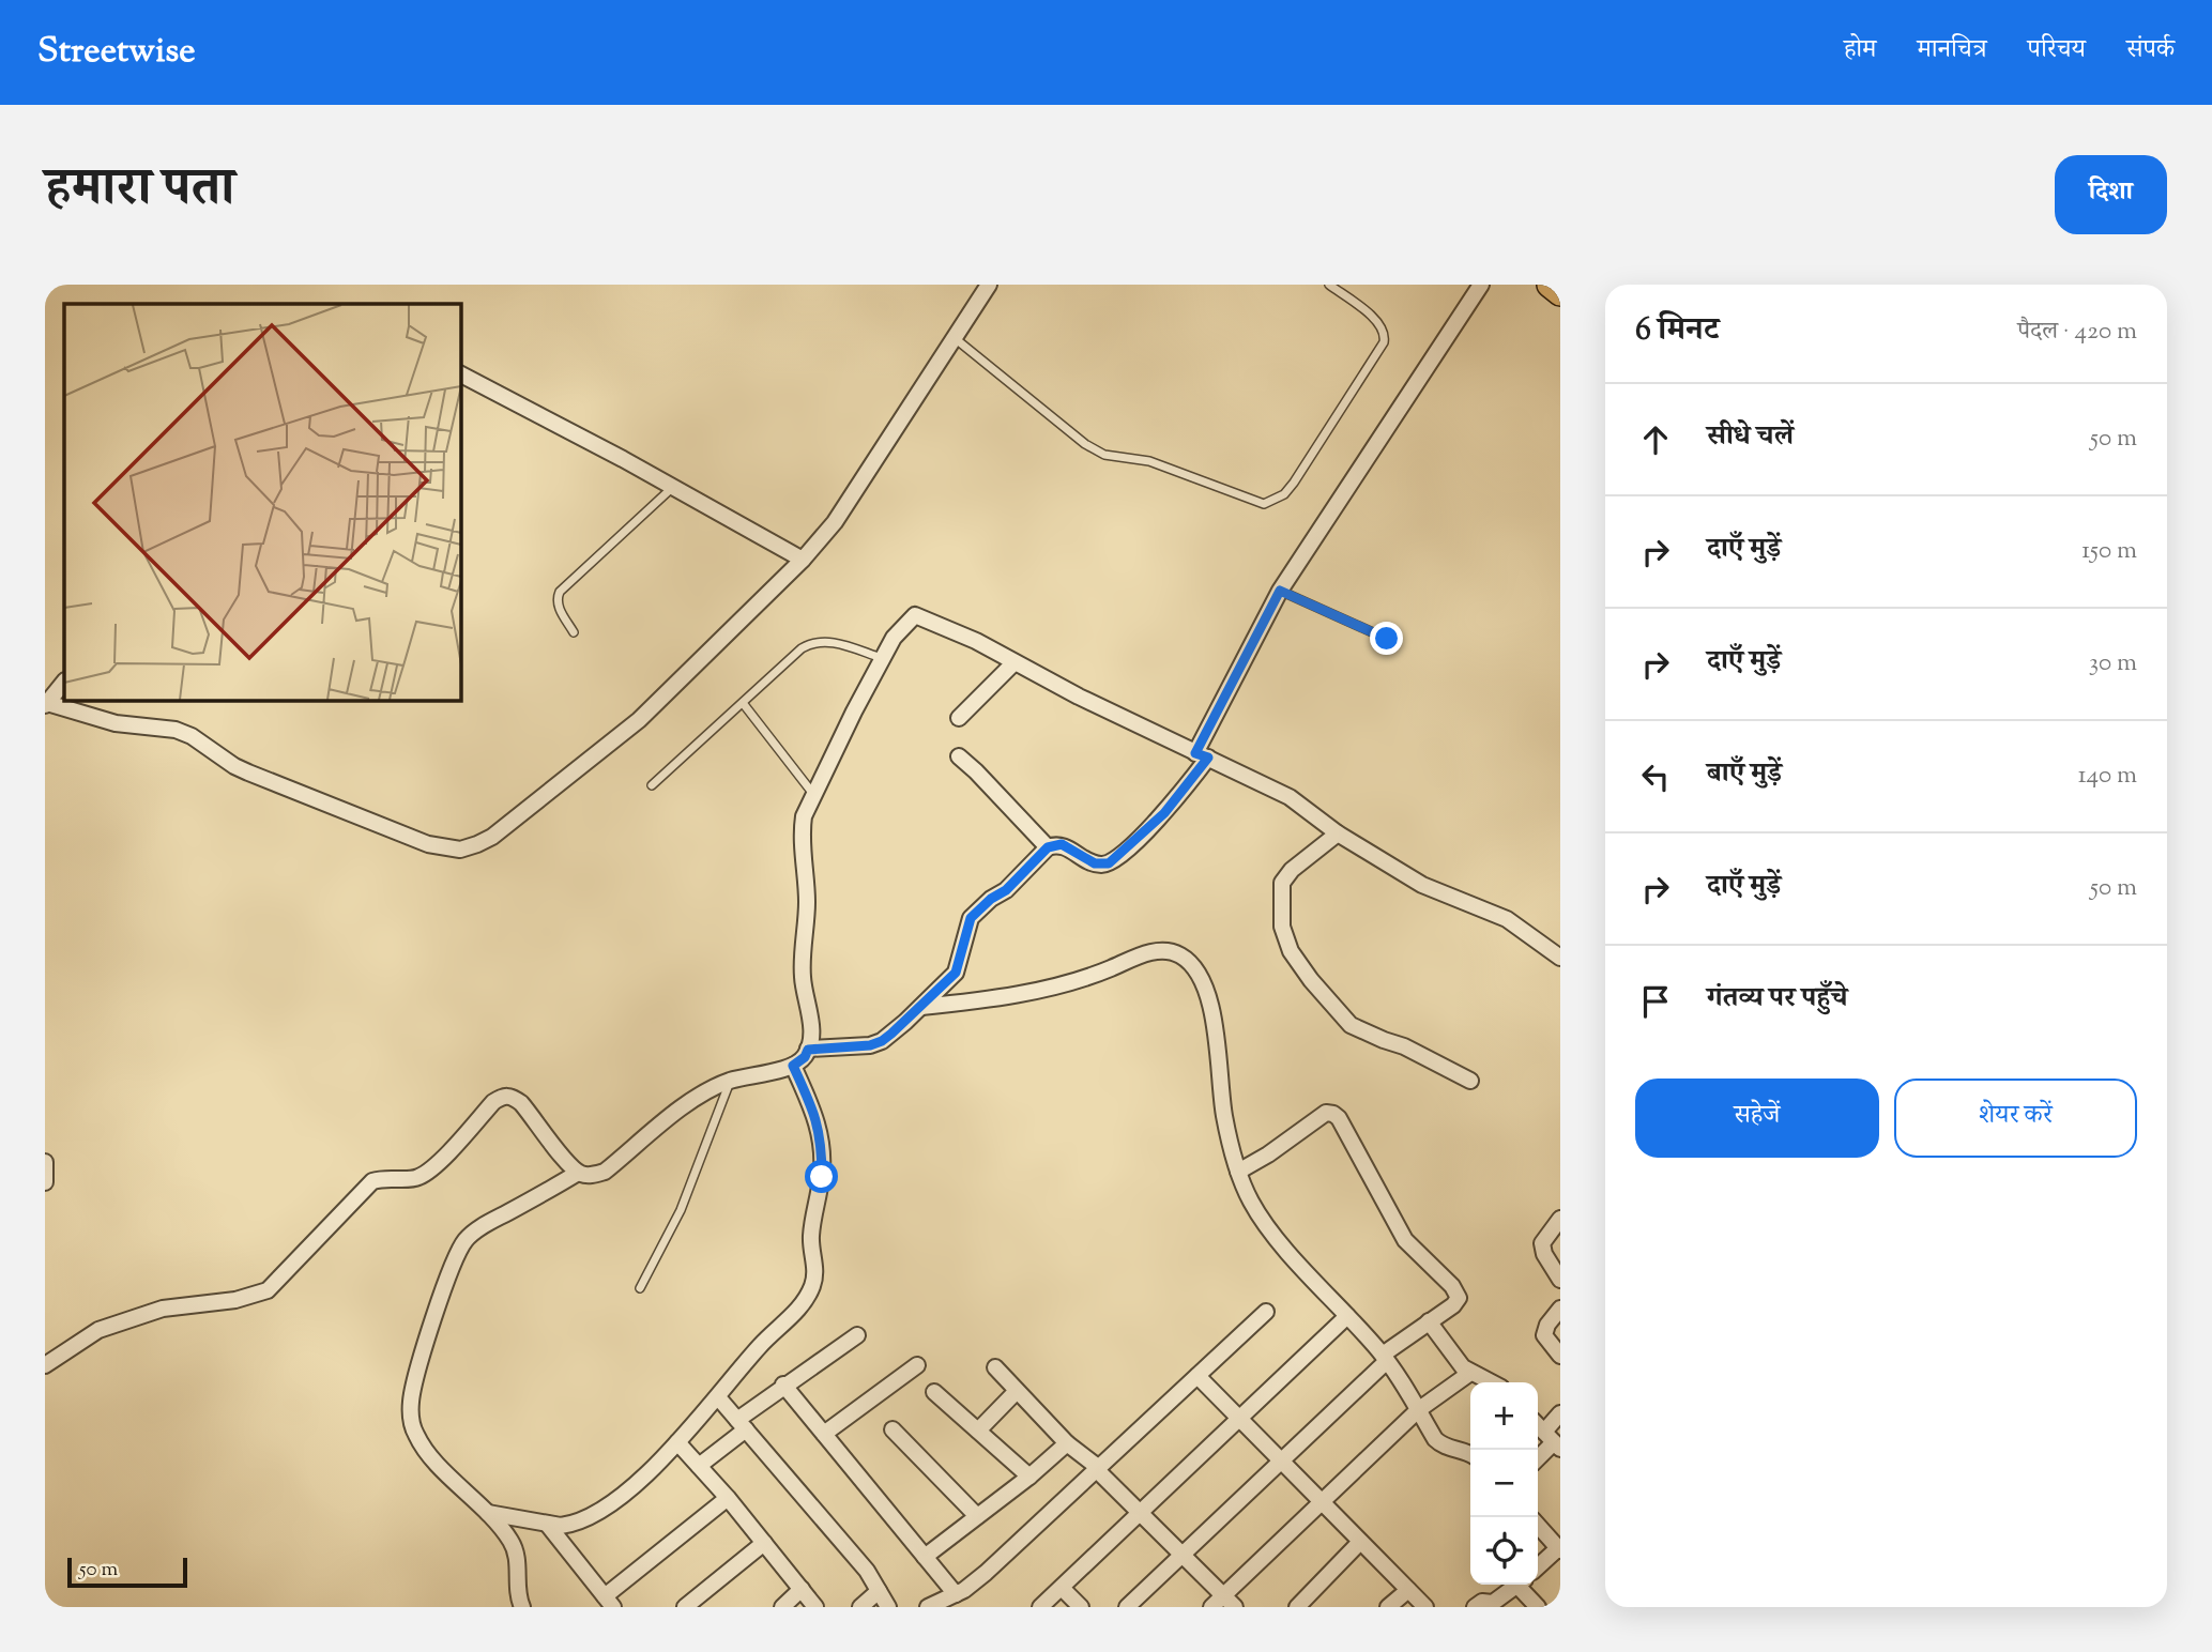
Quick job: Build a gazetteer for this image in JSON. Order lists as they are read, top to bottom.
{
  "scale_bar": "50 m",
  "page": {
    "header": "Streetwise",
    "nav": [
      "होम",
      "मानचित्र",
      "परिचय",
      "संपर्क"
    ],
    "title": "हमारा पता",
    "buttons": [
      "दिशा",
      ["सहेजें", "शेयर करें"]
    ],
    "heading": ["6 मिनट", "पैदल · 420 m"],
    "list": [
      ["सीधे चलें", "50 m"],
      ["दाएँ मुड़ें", "150 m"],
      ["दाएँ मुड़ें", "30 m"],
      ["बाएँ मुड़ें", "140 m"],
      ["दाएँ मुड़ें", "50 m"],
      "गंतव्य पर पहुँचे"
    ],
    "map_buttons": ["+", "−"],
    "scale": "50 m"
  }
}
